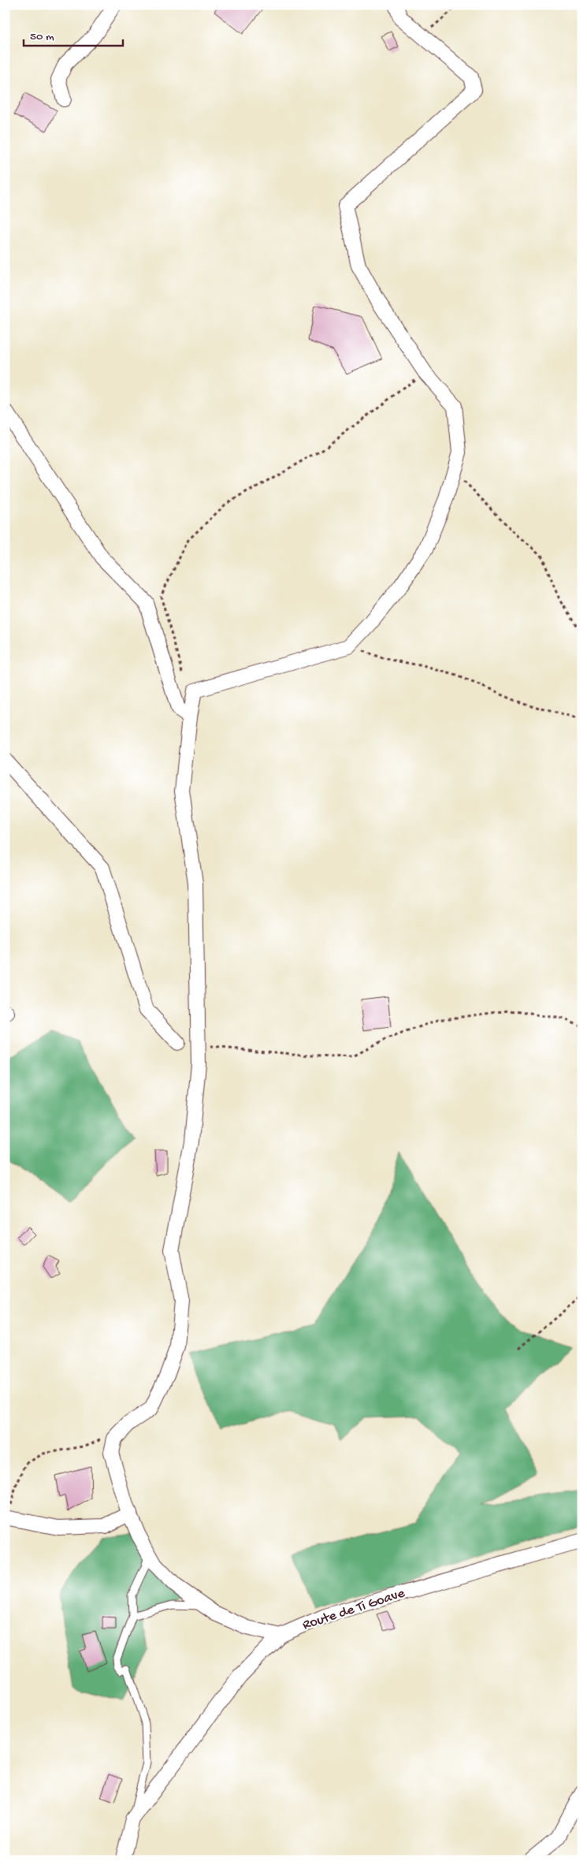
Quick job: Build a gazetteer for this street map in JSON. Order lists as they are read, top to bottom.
{
  "streets": {
    "street": ["Route de Ti Goave"]
  },
  "scale_bar": "50 m"
}
